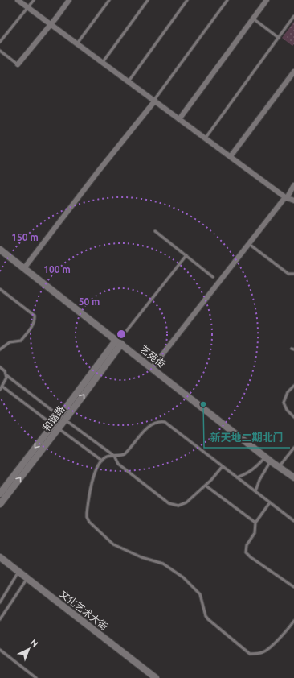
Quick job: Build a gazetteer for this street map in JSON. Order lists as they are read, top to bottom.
{
  "streets": {
    "street": ["艺苑街", "和谐路", "文化艺术大街"]
  },
  "crossings": [
    ["艺苑街", "和谐路"]
  ],
  "places": ["新天地二期北门"],
  "north": "top right",
  "rings": ["150 m", "100 m", "50 m"]
}
